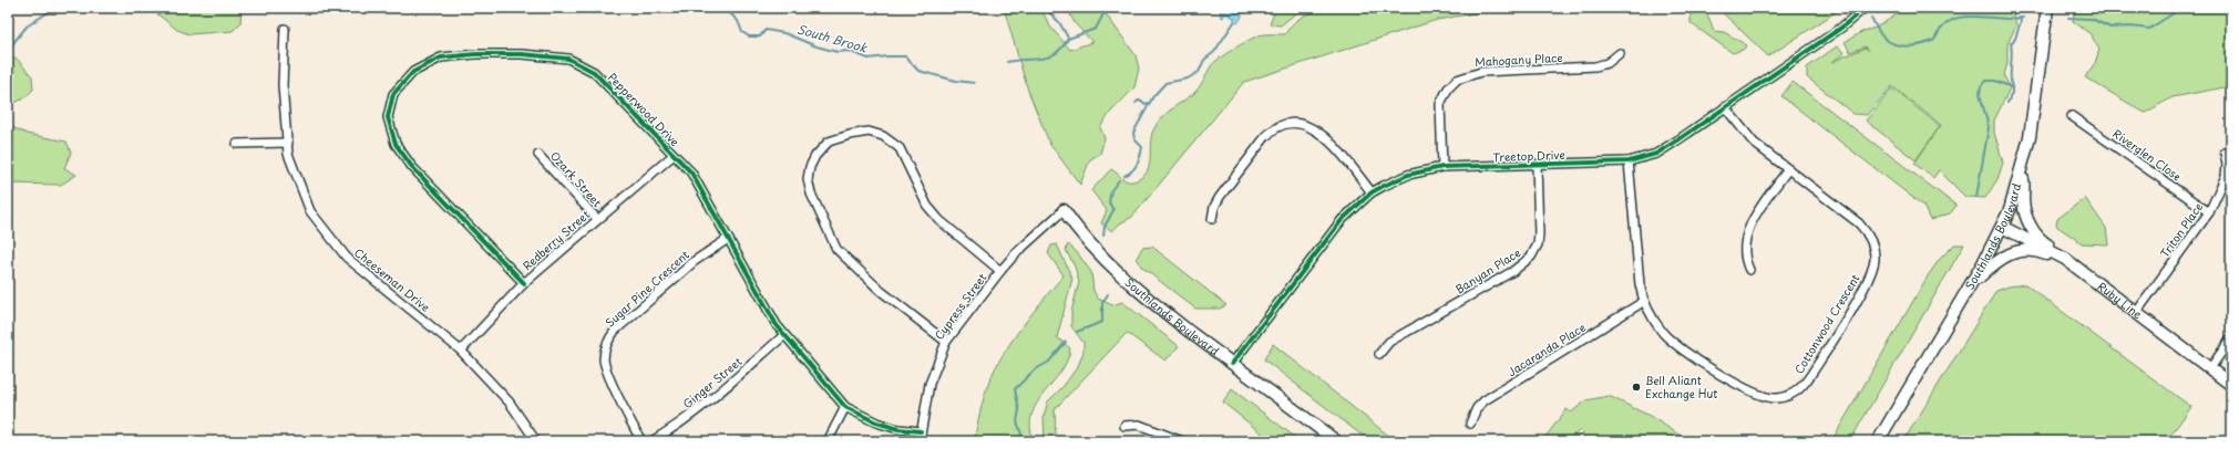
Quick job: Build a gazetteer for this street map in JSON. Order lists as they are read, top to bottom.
{
  "streets": {
    "main road": ["Southlands Boulevard", "Ruby Line"],
    "street": [
      "Mahogany Place",
      "Pepperwood Drive",
      "Riverglen Close",
      "Treetop Drive",
      "Ozark Street",
      "Triton Place",
      "Redberry Street",
      "Banyan Place",
      "Cheeseman Drive",
      "Sugar Pine Crescent",
      "Cypress Street",
      "Cottonwood Crescent",
      "Jacaranda Place",
      "Ginger Street"
    ]
  },
  "crossings": [
    ["Mahogany Place", "Treetop Drive"],
    ["Pepperwood Drive", "Redberry Street"],
    ["Pepperwood Drive", "Sugar Pine Crescent"],
    ["Pepperwood Drive", "Cypress Street"],
    ["Pepperwood Drive", "Ginger Street"],
    ["Riverglen Close", "Triton Place"],
    ["Treetop Drive", "Southlands Boulevard"],
    ["Treetop Drive", "Banyan Place"],
    ["Treetop Drive", "Cottonwood Crescent"],
    ["Ozark Street", "Redberry Street"],
    ["Triton Place", "Ruby Line"],
    ["Southlands Boulevard", "Ruby Line"],
    ["Southlands Boulevard", "Cypress Street"],
    ["Redberry Street", "Cheeseman Drive"],
    ["Cottonwood Crescent", "Jacaranda Place"]
  ],
  "water": ["South Brook"],
  "places": ["Bell Aliant Exchange Hut"]
}
